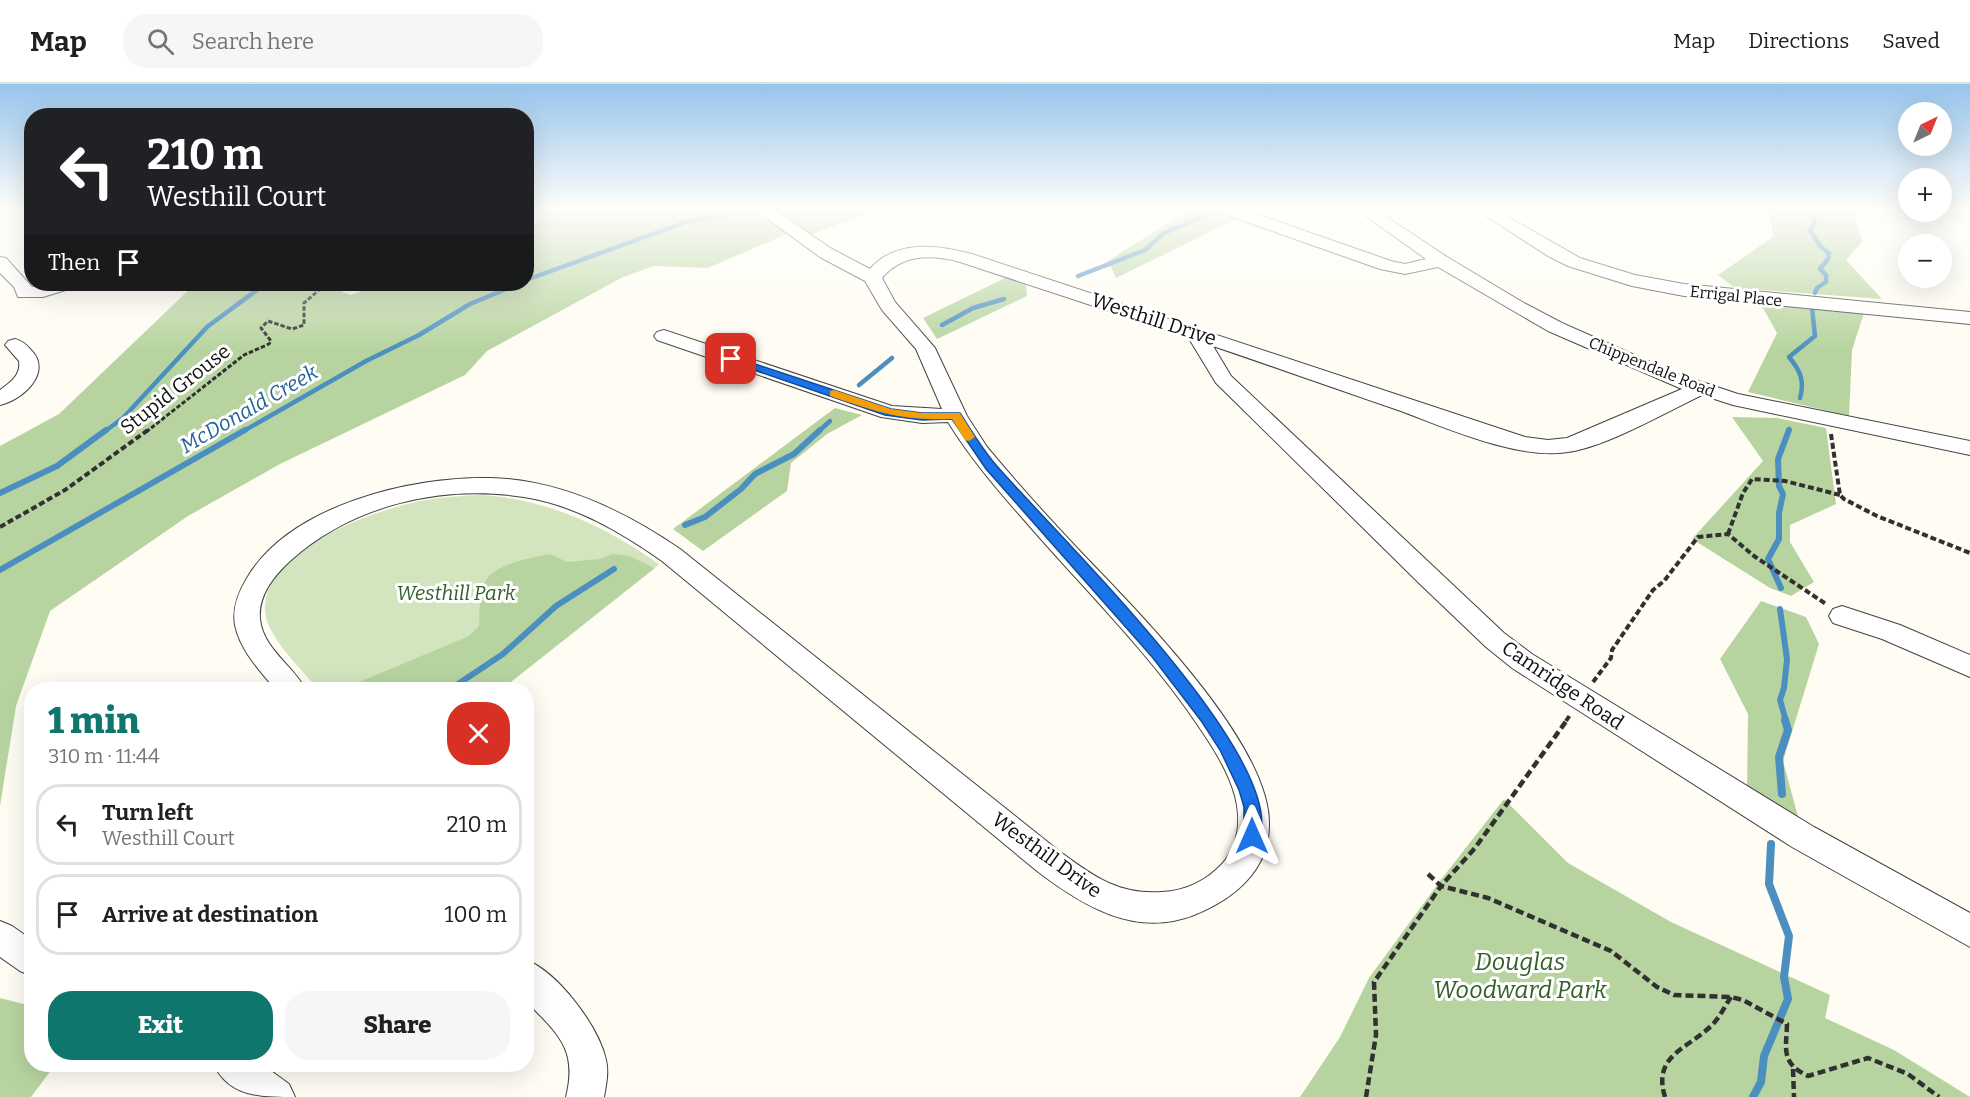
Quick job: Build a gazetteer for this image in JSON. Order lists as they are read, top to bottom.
{
  "streets": {
    "street": [
      "Errigal Place",
      "Westhill Drive",
      "Chippendale Road",
      "Camridge Road"
    ],
    "path": ["Stupid Grouse"]
  },
  "crossings": [
    ["Westhill Drive", "Chippendale Road"],
    ["Westhill Drive", "Camridge Road"]
  ],
  "water": ["McDonald Creek"],
  "parks": ["Westhill Park", "Douglas Woodward Park"],
  "north": "top right",
  "page": {
    "header": "Map",
    "search": "Search here",
    "nav": ["Map", "Directions", "Saved"],
    "map_buttons": ["+", "−"],
    "turn": ["210 m", "Westhill Court"],
    "then": "Then",
    "heading": ["1 min", "310 m · 11:44"],
    "list": [
      {
        "name": "Turn left",
        "note": "Westhill Court",
        "value": "210 m"
      },
      {
        "name": "Arrive at destination",
        "value": "100 m"
      }
    ],
    "buttons": ["Exit", "Share"]
  }
}
